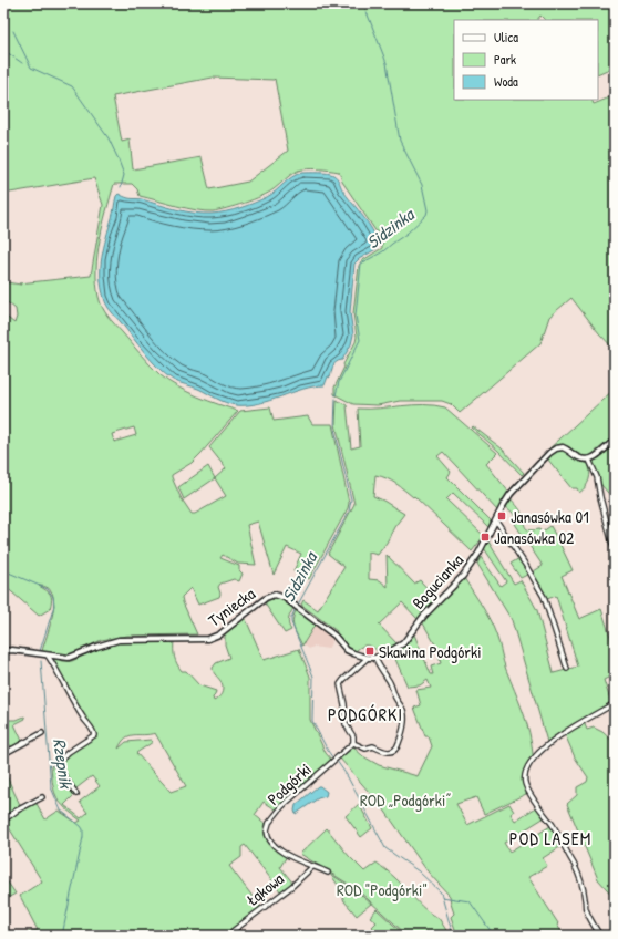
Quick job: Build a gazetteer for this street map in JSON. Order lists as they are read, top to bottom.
{
  "streets": {
    "street": [
      "Bogucianka",
      "Tyniecka",
      "Podgórki",
      "Łąkowa"
    ]
  },
  "crossings": [
    ["Bogucianka", "Tyniecka"],
    ["Podgórki", "Łąkowa"]
  ],
  "districts": ["PODGÓRKI", "POD LASEM"],
  "water": ["Sidzinka", "Rzepnik"],
  "parks": ["ROD „Podgórki”", "ROD \"Podgórki\""],
  "places": {
    "transit": ["Janasówka 01", "Janasówka 02", "Skawina Podgórki"]
  },
  "legend": ["Ulica", "Park", "Woda"]
}
